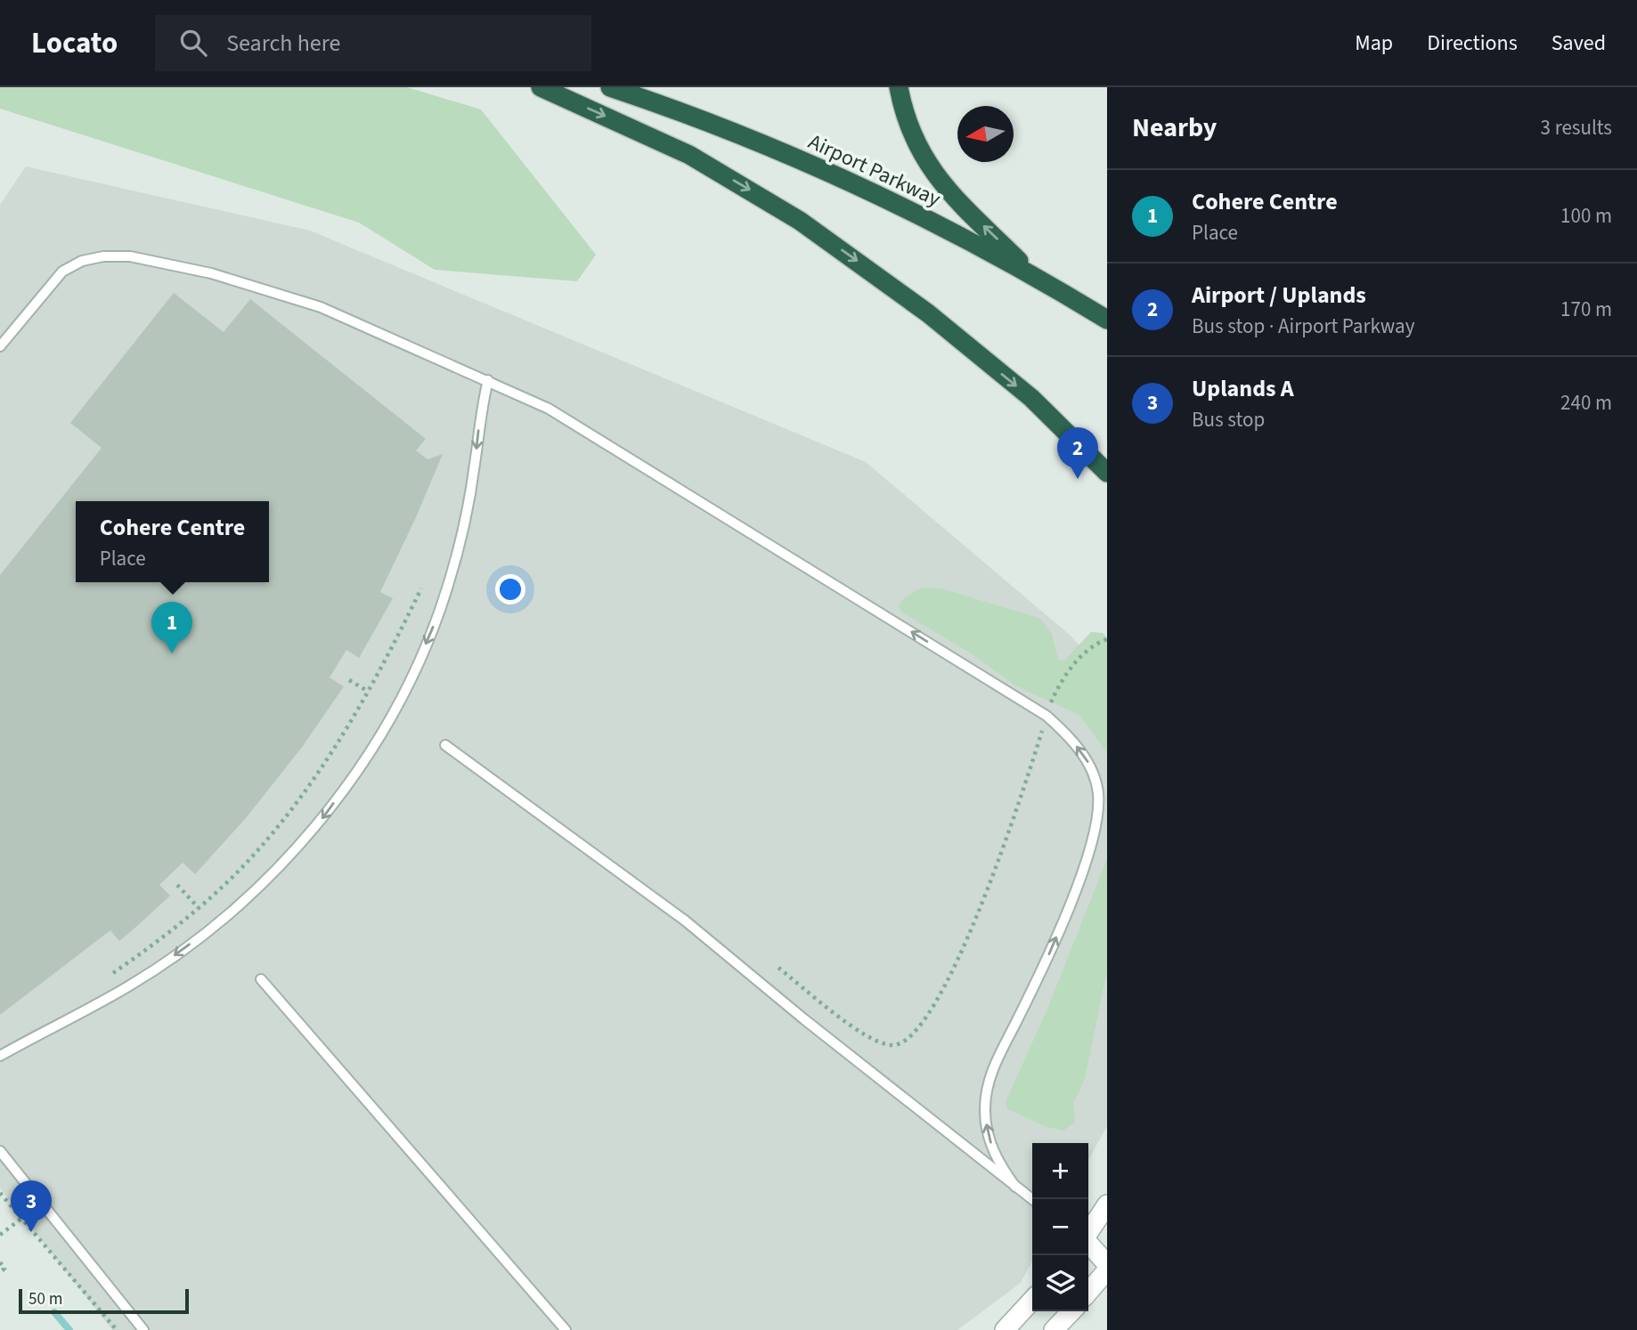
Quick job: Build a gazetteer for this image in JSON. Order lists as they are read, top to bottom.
{
  "streets": {
    "highway": ["Airport Parkway"]
  },
  "scale_bar": "50 m",
  "north": "left",
  "page": {
    "header": "Locato",
    "search": "Search here",
    "nav": ["Map", "Directions", "Saved"],
    "heading": ["Nearby", "3 results"],
    "list": [
      {
        "mark": "1",
        "name": "Cohere Centre",
        "note": "Place",
        "value": "100 m"
      },
      {
        "mark": "2",
        "name": "Airport / Uplands",
        "note": "Bus stop · Airport Parkway",
        "value": "170 m"
      },
      {
        "mark": "3",
        "name": "Uplands A",
        "note": "Bus stop",
        "value": "240 m"
      }
    ],
    "pins": ["2", "1", "3"],
    "popup": ["Cohere Centre", "Place"],
    "map_buttons": ["+", "−"],
    "scale": "50 m"
  }
}
